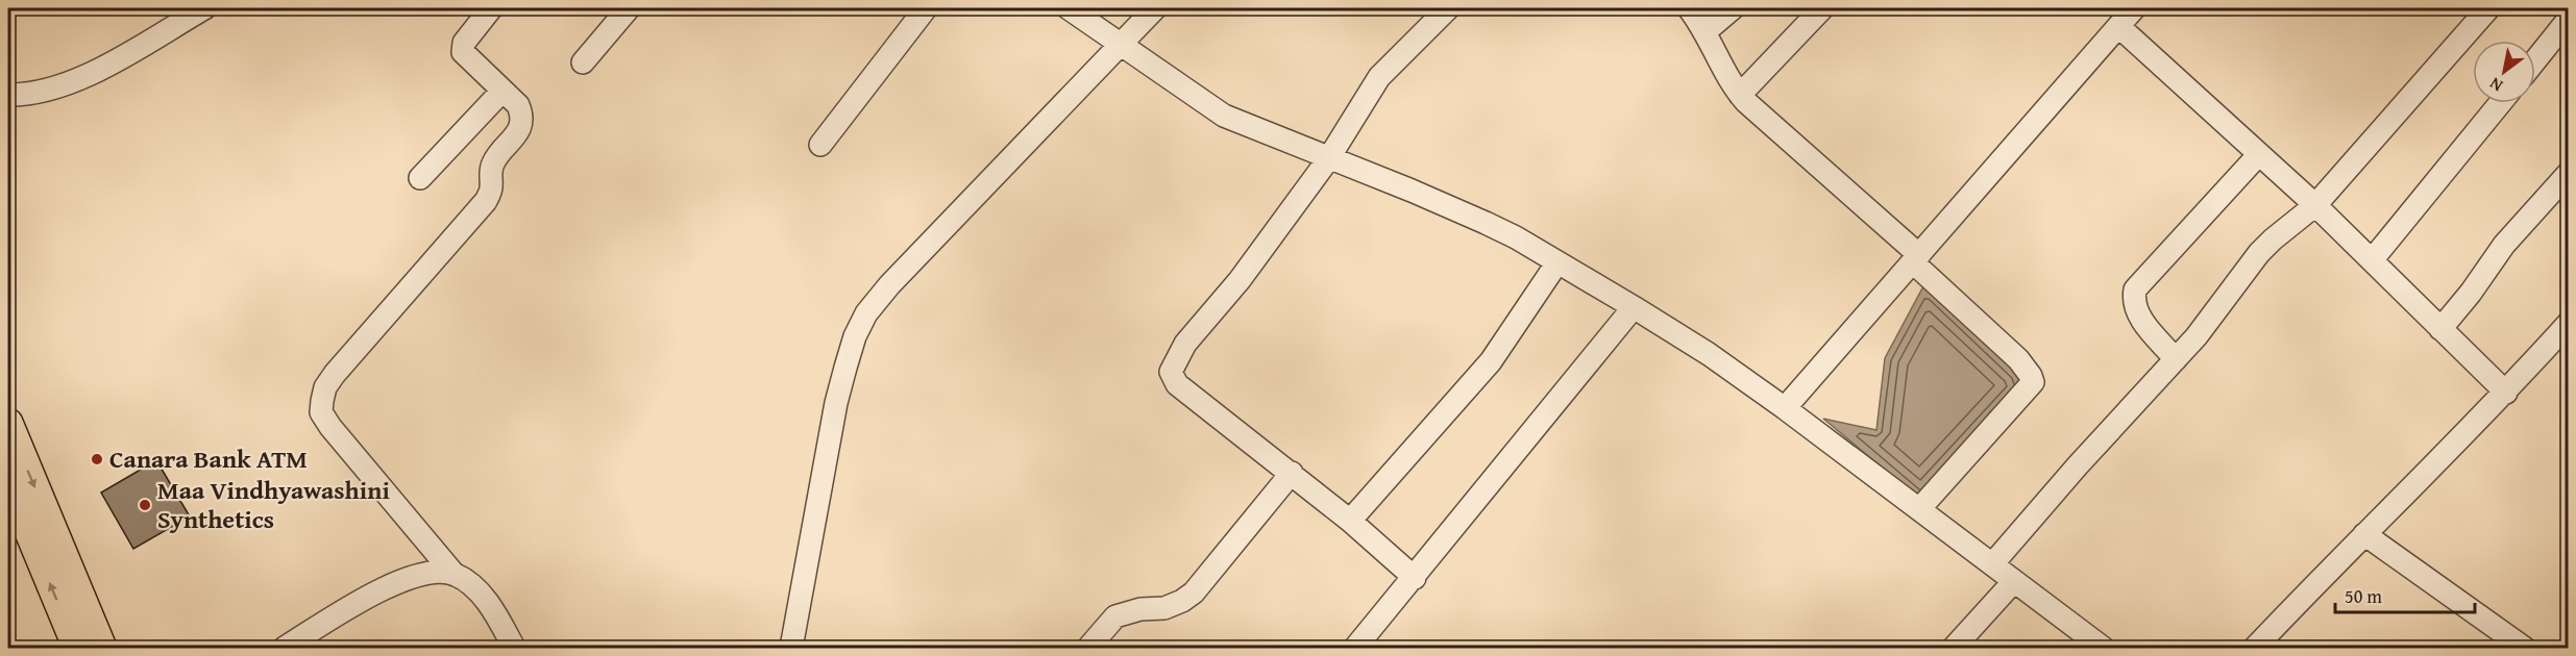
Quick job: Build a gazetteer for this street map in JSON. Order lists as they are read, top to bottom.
{
  "places": ["Canara Bank ATM", "Maa Vindhyawashini Synthetics"],
  "scale_bar": "50 m",
  "north": "bottom left"
}
